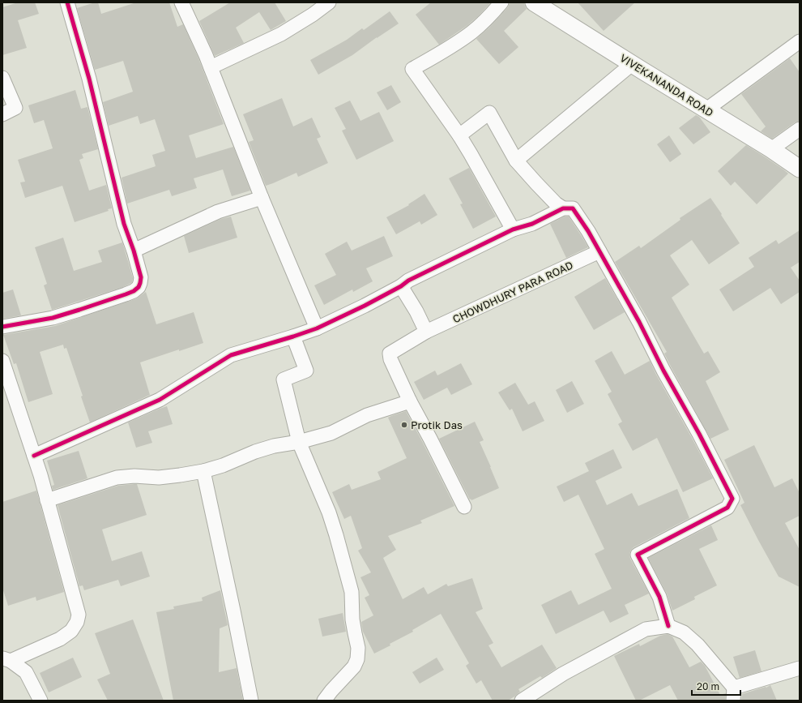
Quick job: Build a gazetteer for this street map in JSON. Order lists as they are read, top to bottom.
{
  "streets": {
    "street": ["VIVEKANANDA ROAD", "CHOWDHURY PARA ROAD"]
  },
  "places": ["Protik Das"],
  "scale_bar": "20 m"
}
